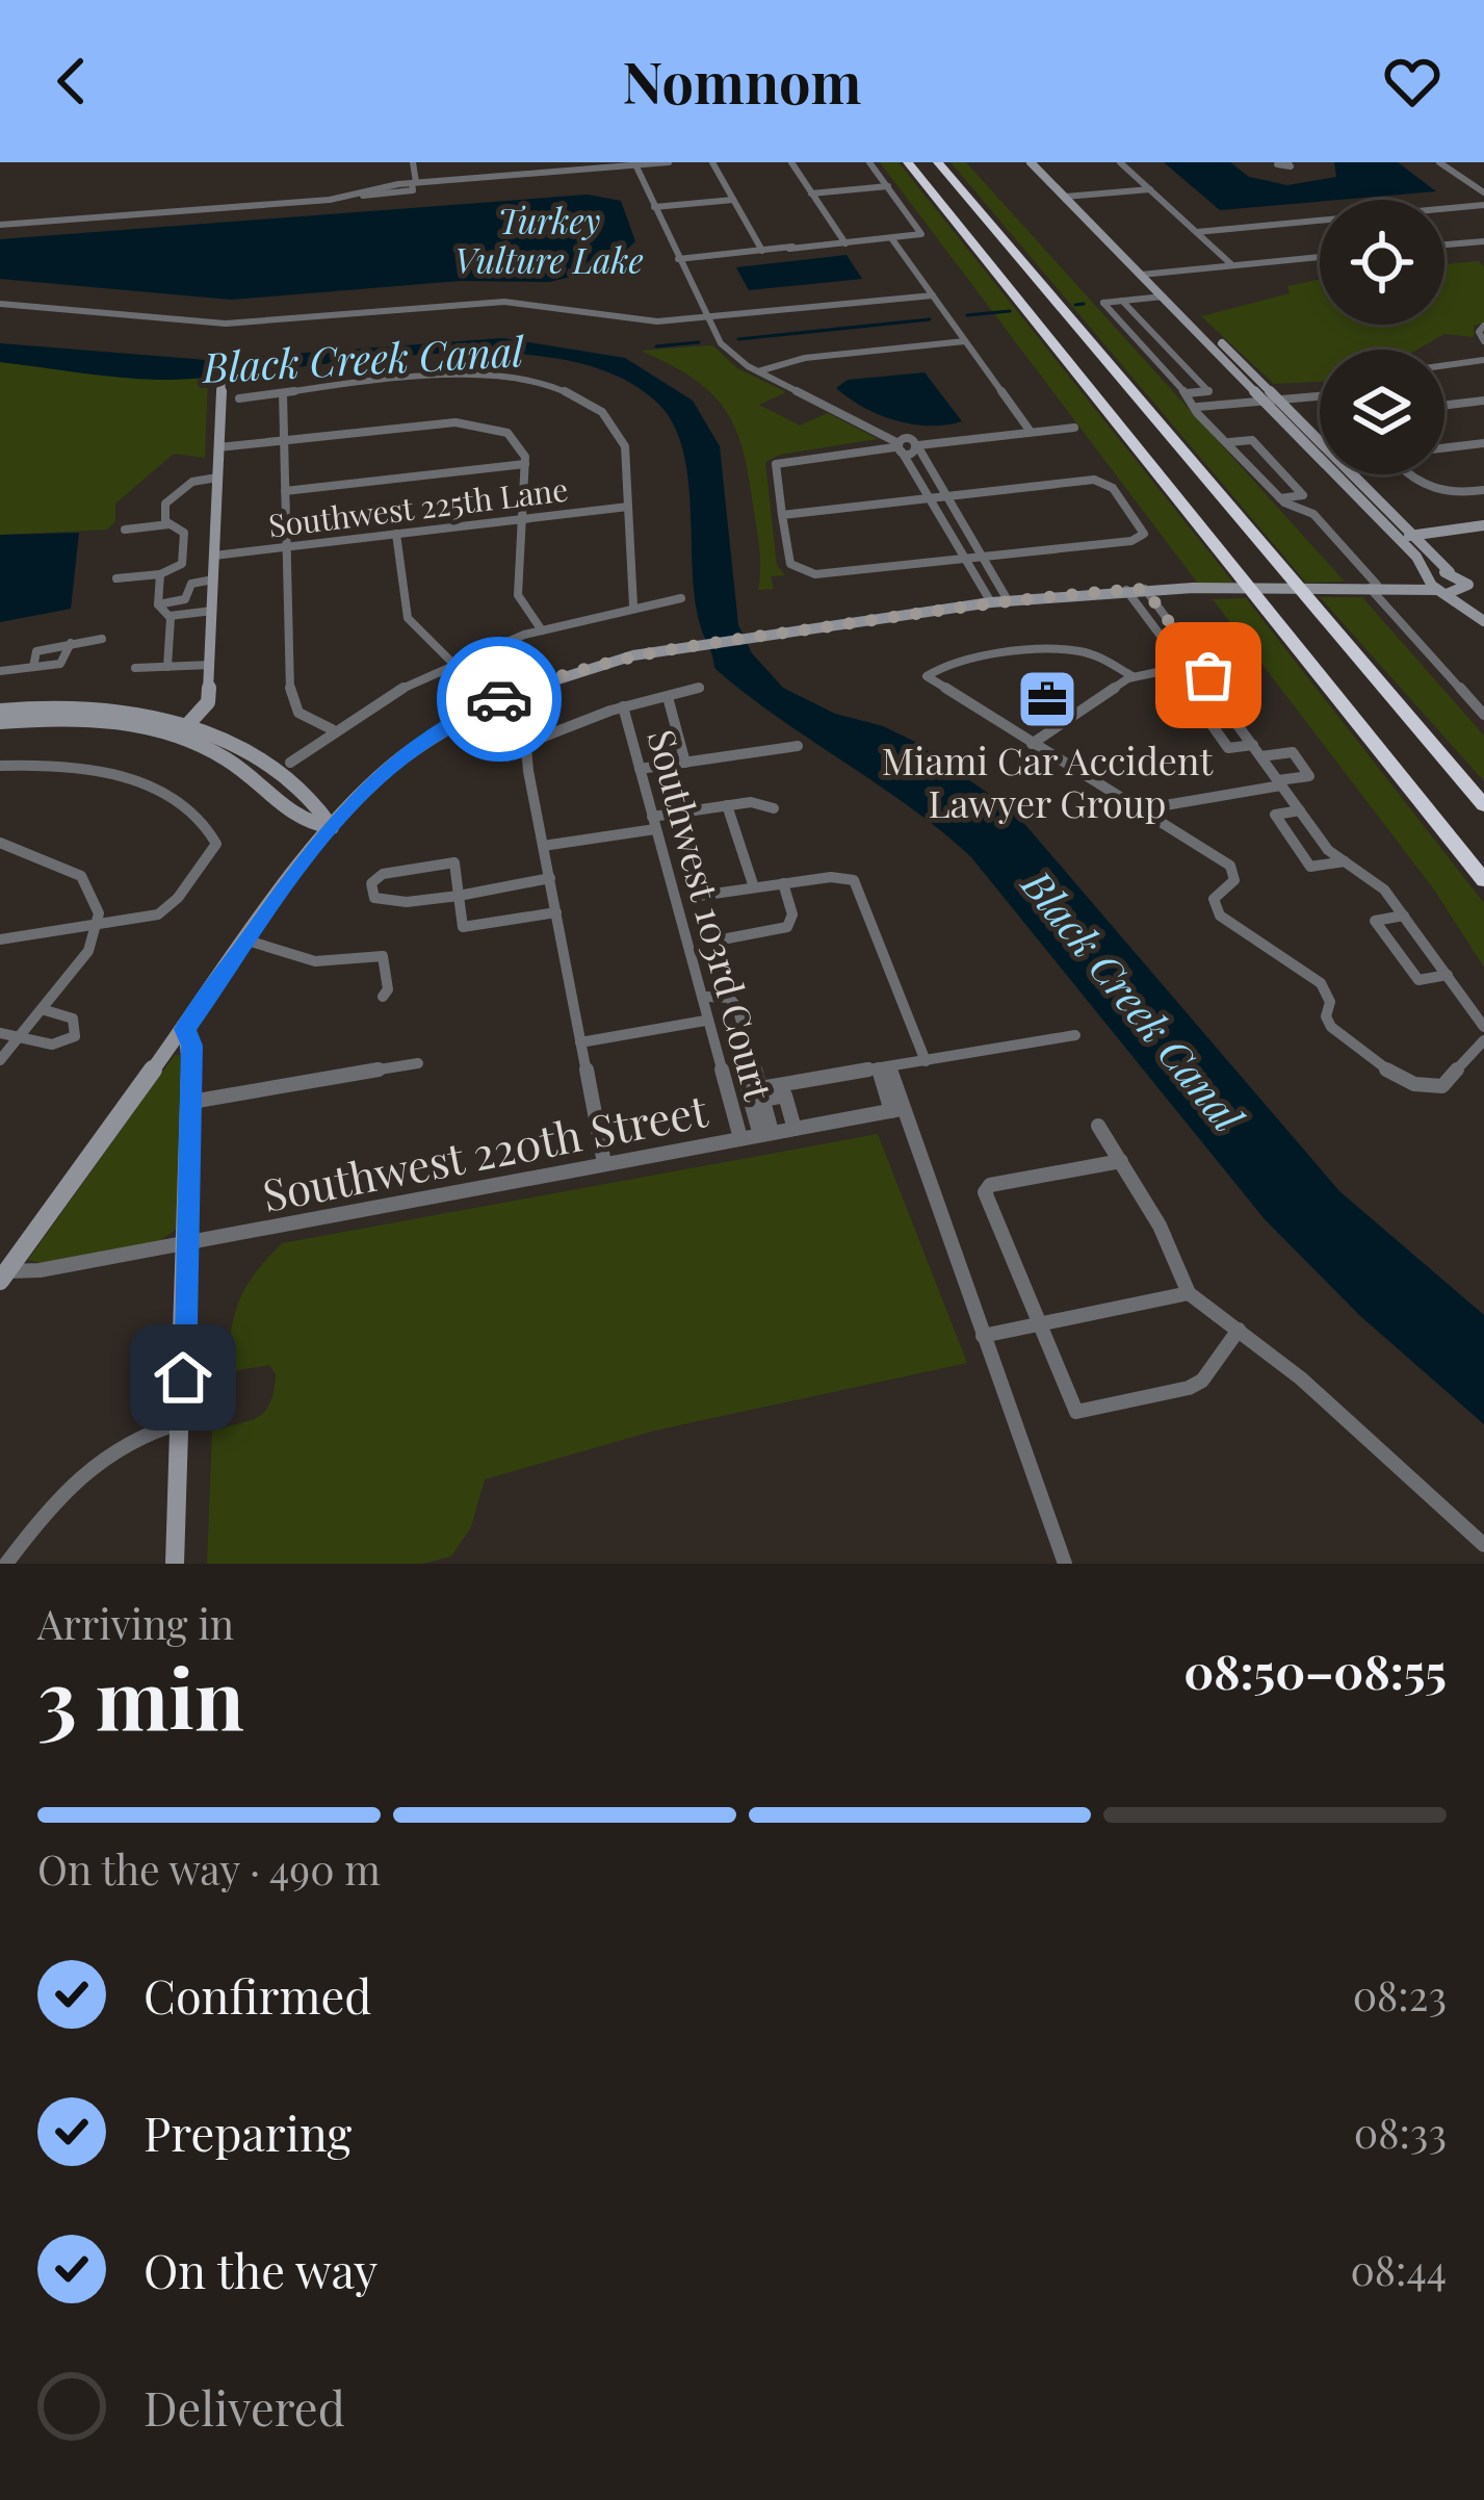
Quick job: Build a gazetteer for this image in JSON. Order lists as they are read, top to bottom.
{
  "streets": {
    "street": ["Southwest 225th Lane", "Southwest 103rd Court", "Southwest 220th Street"]
  },
  "crossings": [
    ["Southwest 103rd Court", "Southwest 220th Street"]
  ],
  "water": ["Turkey Vulture Lake", "Black Creek Canal"],
  "places": {
    "office": ["Miami Car Accident Lawyer Group"]
  },
  "page": {
    "header": "Nomnom",
    "heading": ["3 min", "Arriving in", "08:50–08:55"],
    "bar": "On the way · 490 m",
    "list": [
      ["Confirmed", "08:23"],
      ["Preparing", "08:33"],
      ["On the way", "08:44"],
      "Delivered"
    ]
  }
}
